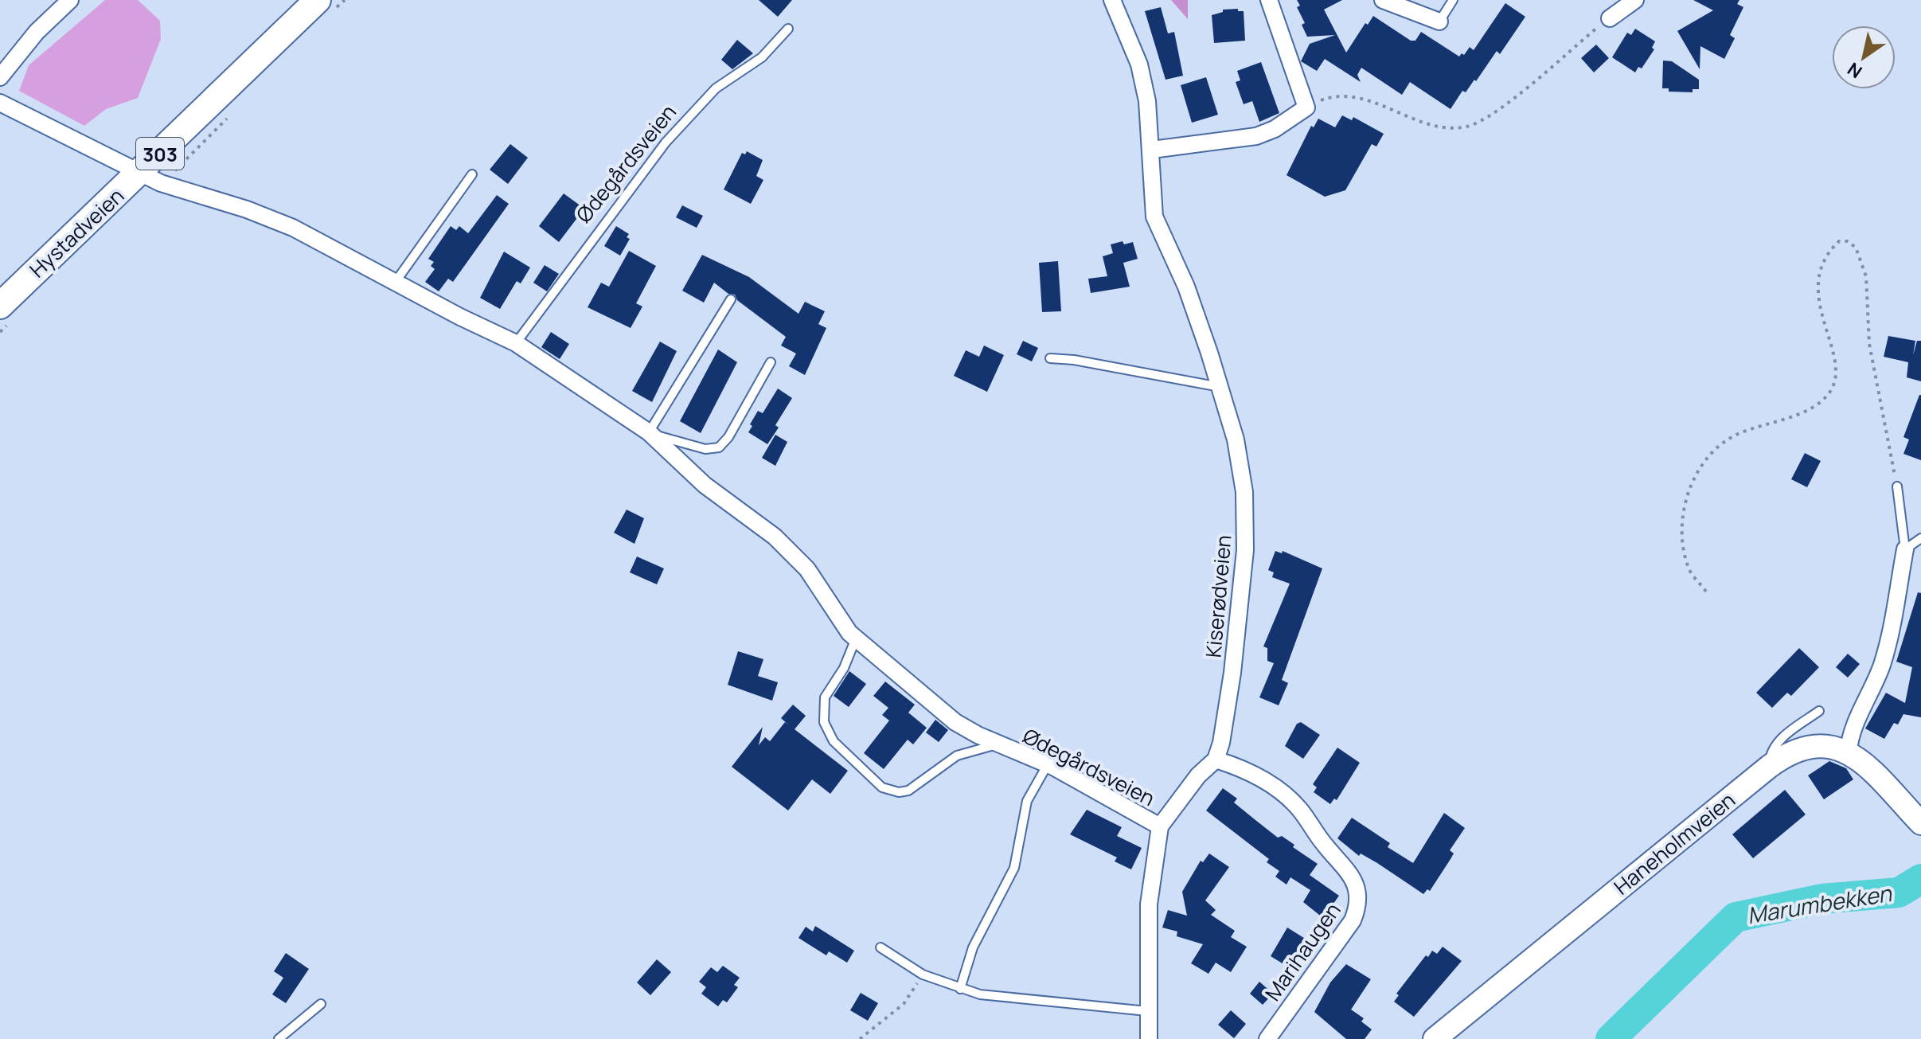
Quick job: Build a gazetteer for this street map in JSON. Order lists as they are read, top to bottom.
{
  "streets": {
    "main road": ["303", "Hystadveien", "Haneholmveien"],
    "street": ["Ødegårdsveien", "Kiserødveien", "Marihaugen"]
  },
  "crossings": [
    ["Ødegårdsveien", "Hystadveien"],
    ["Kiserødveien", "Marihaugen"]
  ],
  "water": ["Marumbekken"],
  "north": "bottom left"
}
